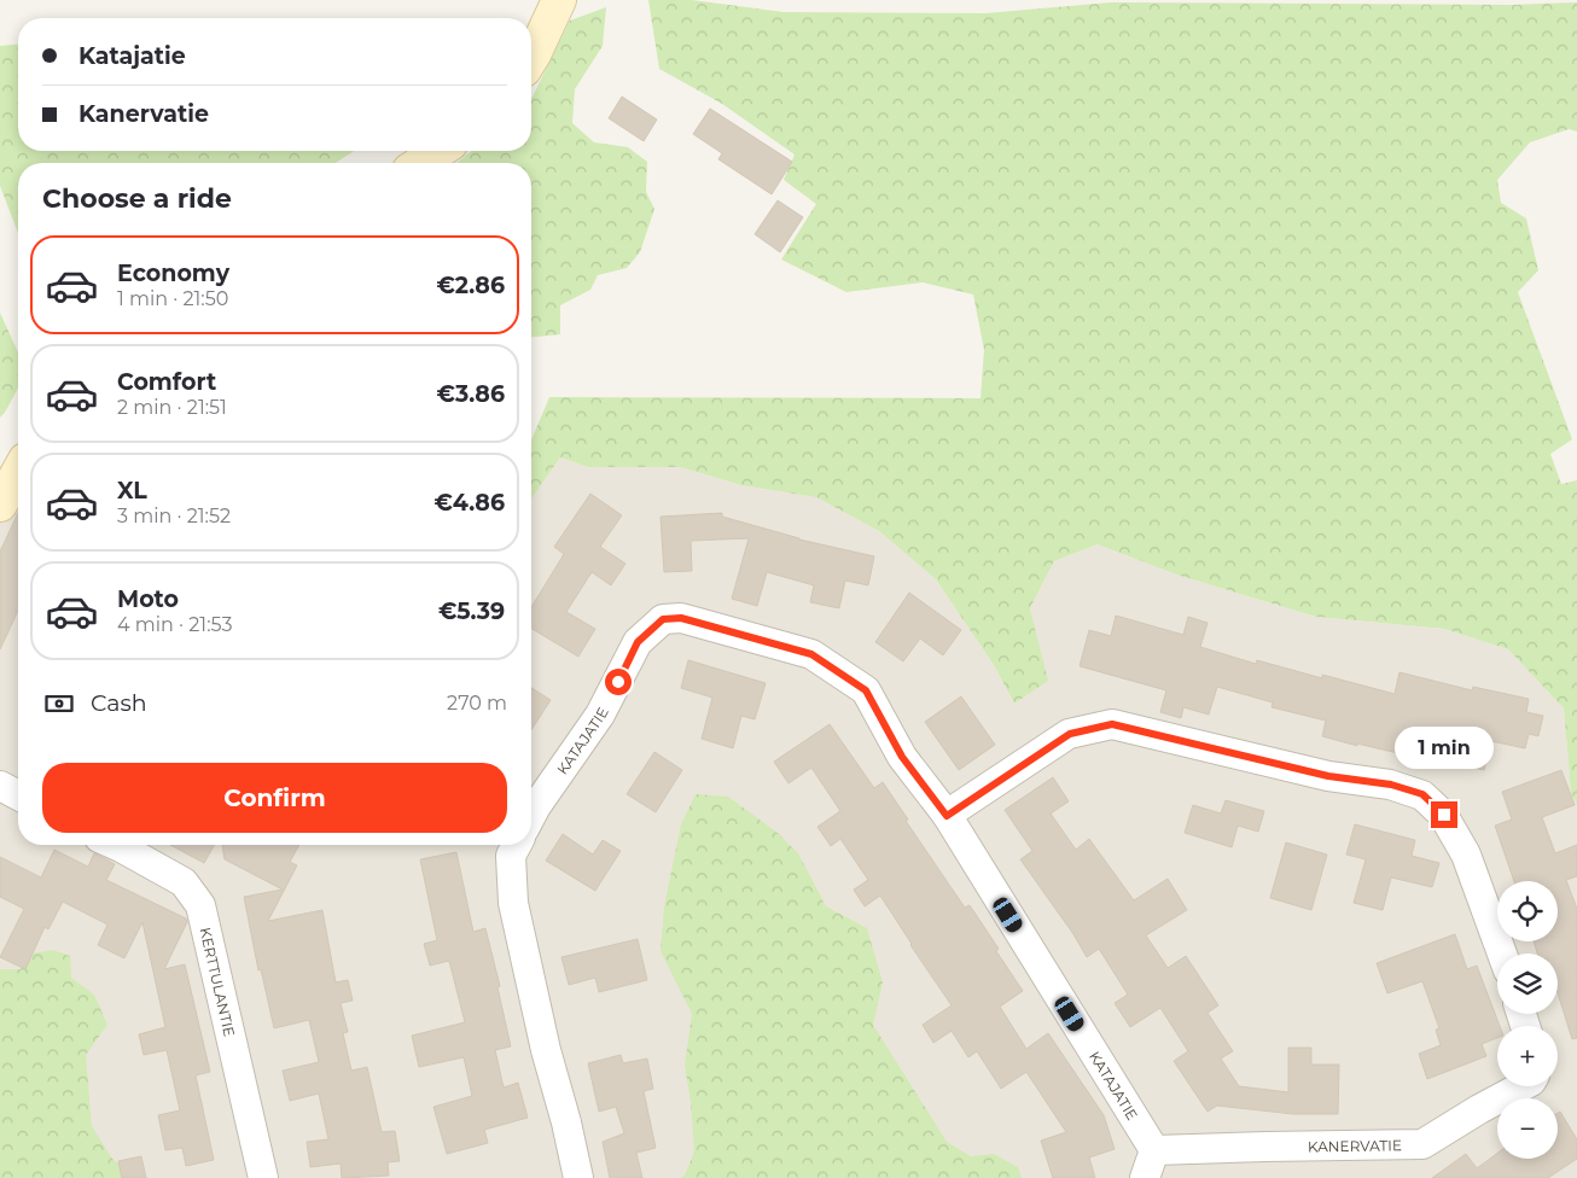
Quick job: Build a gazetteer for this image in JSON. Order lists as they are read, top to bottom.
{
  "streets": {
    "street": ["KATAJATIE", "KERTTULANTIE", "KANERVATIE"]
  },
  "crossings": [
    ["KATAJATIE", "KANERVATIE"]
  ],
  "page": {
    "banner": ["Katajatie", "Kanervatie"],
    "heading": "Choose a ride",
    "list": [
      {
        "name": "Economy",
        "note": "1 min · 21:50",
        "value": "€2.86"
      },
      {
        "name": "Comfort",
        "note": "2 min · 21:51",
        "value": "€3.86"
      },
      {
        "name": "XL",
        "note": "3 min · 21:52",
        "value": "€4.86"
      },
      {
        "name": "Moto",
        "note": "4 min · 21:53",
        "value": "€5.39"
      }
    ],
    "pay": ["Cash", "270 m"],
    "bubble": "1 min",
    "buttons": "Confirm",
    "map_buttons": ["+", "−"]
  }
}
